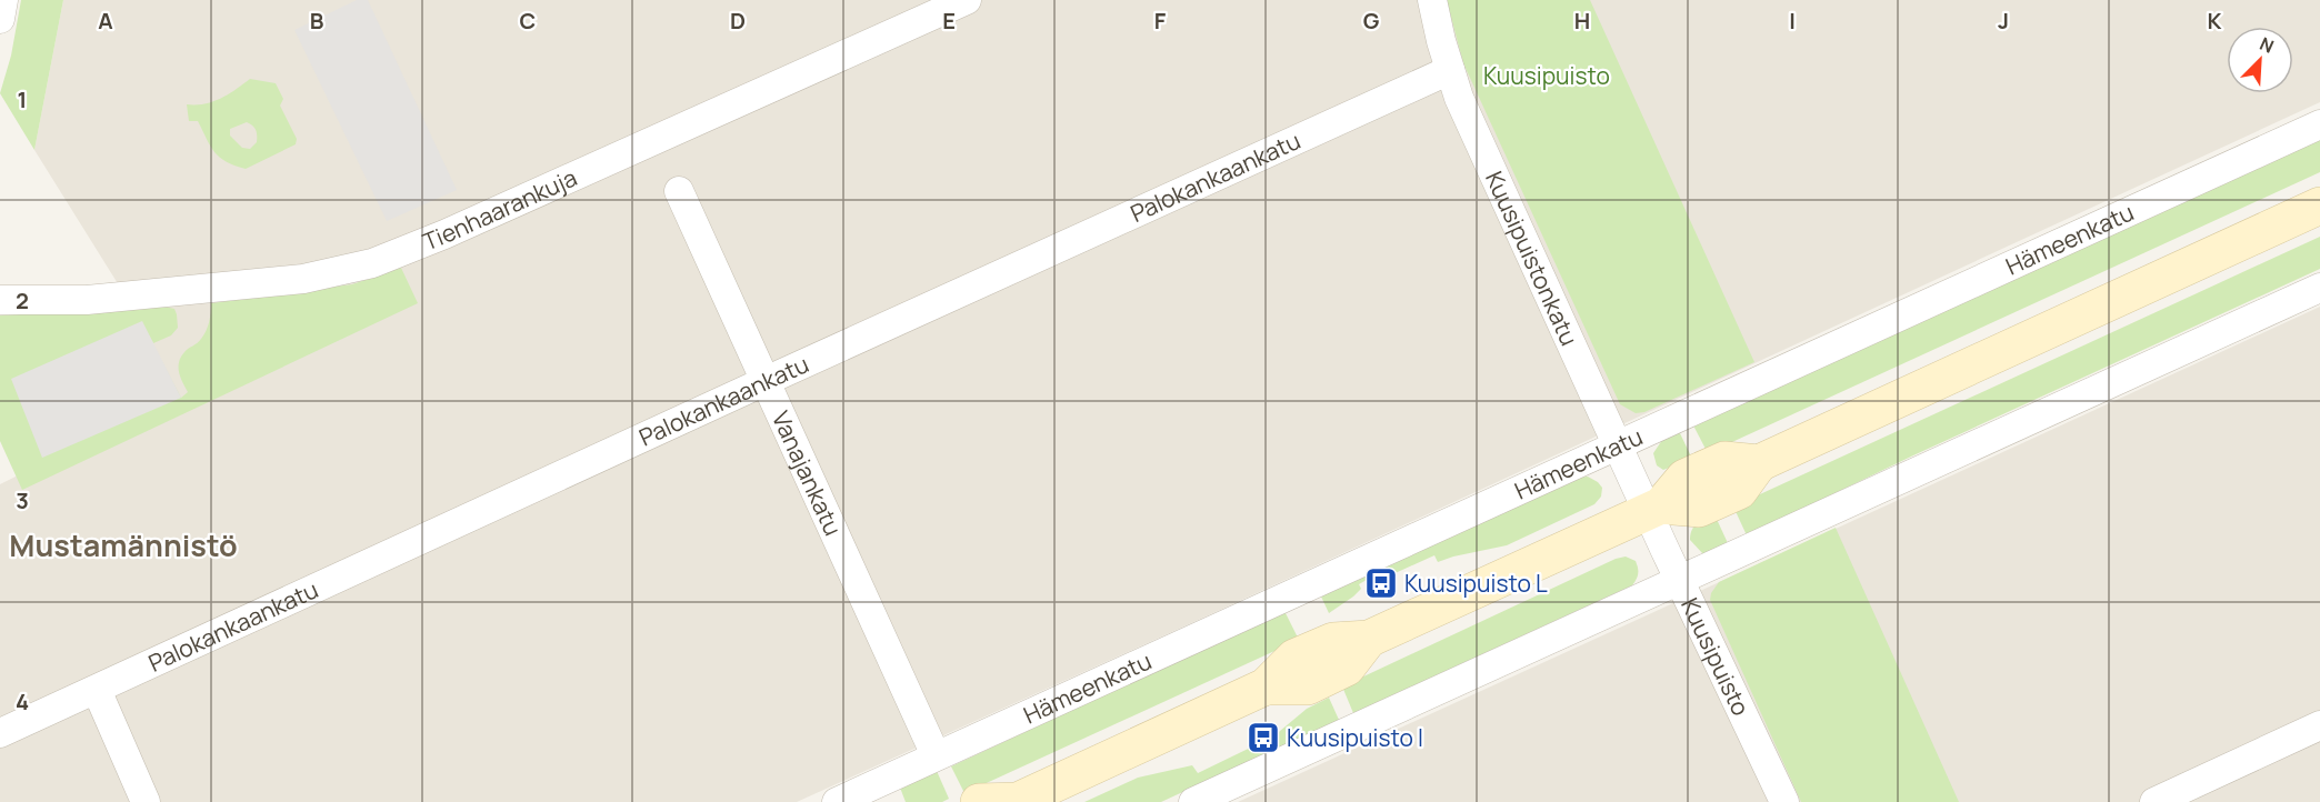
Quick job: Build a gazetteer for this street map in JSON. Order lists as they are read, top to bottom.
{
  "streets": {
    "street": [
      "Palokankaankatu",
      "Tienhaarankuja",
      "Hämeenkatu",
      "Kuusipuistonkatu",
      "Vanajankatu",
      "Kuusipuisto"
    ]
  },
  "crossings": [
    ["Palokankaankatu", "Kuusipuistonkatu"],
    ["Palokankaankatu", "Vanajankatu"],
    ["Hämeenkatu", "Kuusipuistonkatu"],
    ["Hämeenkatu", "Vanajankatu"],
    ["Kuusipuistonkatu", "Kuusipuisto"]
  ],
  "districts": ["Mustamännistö"],
  "parks": ["Kuusipuisto"],
  "places": {
    "bus stop": ["Kuusipuisto L", "Kuusipuisto I"]
  },
  "north": "top right",
  "grid": {
    "columns": [
      "A",
      "B",
      "C",
      "D",
      "E",
      "F",
      "G",
      "H",
      "I",
      "J",
      "K"
    ],
    "rows": [
      "1",
      "2",
      "3",
      "4"
    ]
  }
}
